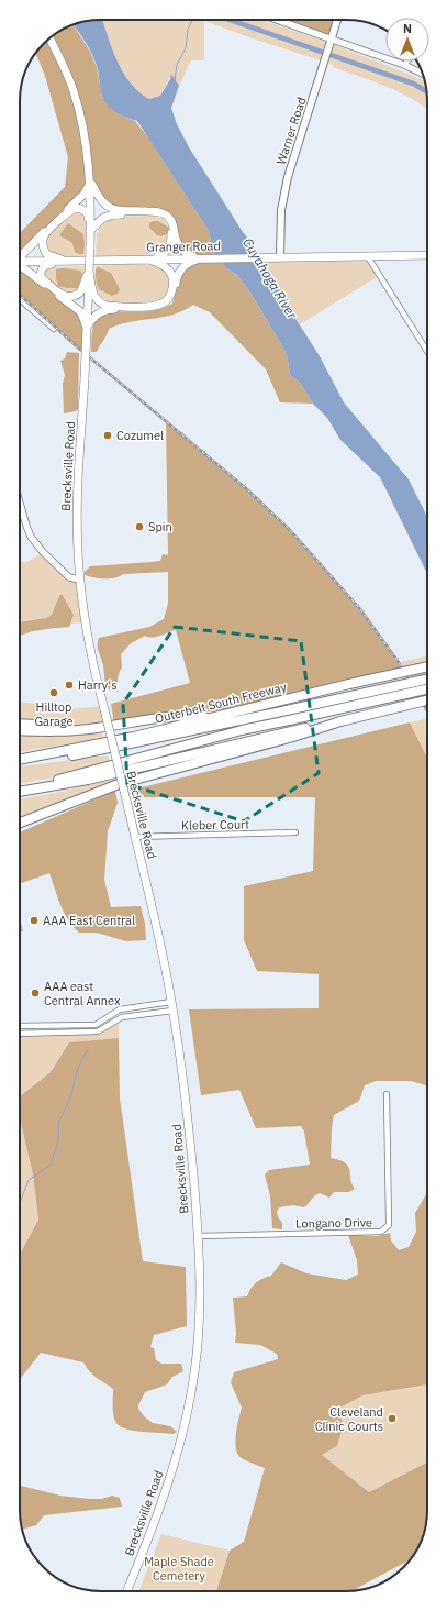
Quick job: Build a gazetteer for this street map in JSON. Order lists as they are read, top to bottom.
{
  "streets": {
    "highway": ["Outerbelt South Freeway"],
    "main road": ["Warner Road", "Granger Road", "Brecksville Road"],
    "street": ["Kleber Court", "Longano Drive"]
  },
  "crossings": [
    ["Warner Road", "Granger Road"],
    ["Brecksville Road", "Kleber Court"],
    ["Brecksville Road", "Longano Drive"]
  ],
  "water": ["Cuyahoga River"],
  "parks": ["Maple Shade Cemetery"],
  "places": [
    "Cozumel",
    "Spin",
    "Harry's",
    "Hilltop Garage",
    "AAA East Central",
    "AAA east Central Annex",
    "Cleveland Clinic Courts"
  ],
  "north": "top"
}
